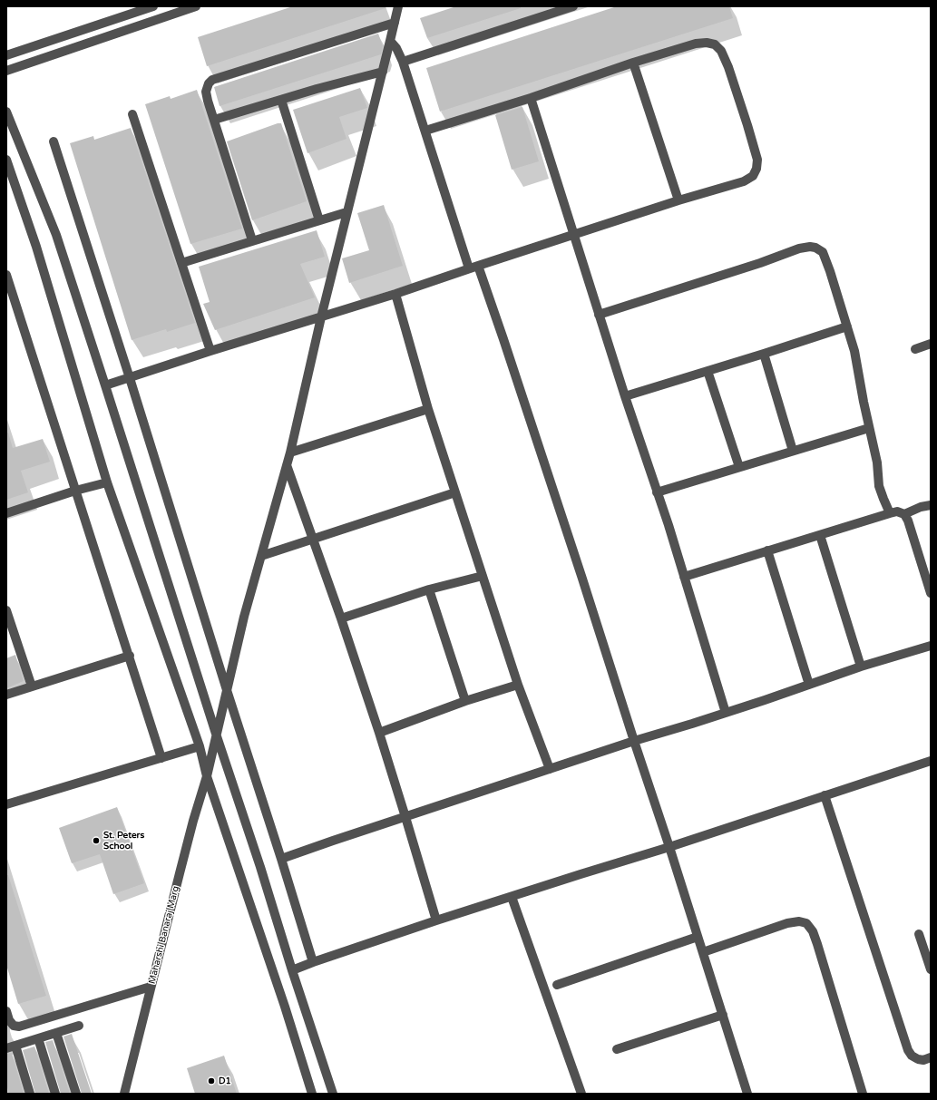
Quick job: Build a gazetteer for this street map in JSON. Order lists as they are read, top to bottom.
{
  "streets": {
    "street": ["Maharshi Banaraj Marg"]
  },
  "places": ["St. Peters School", "D1"]
}
